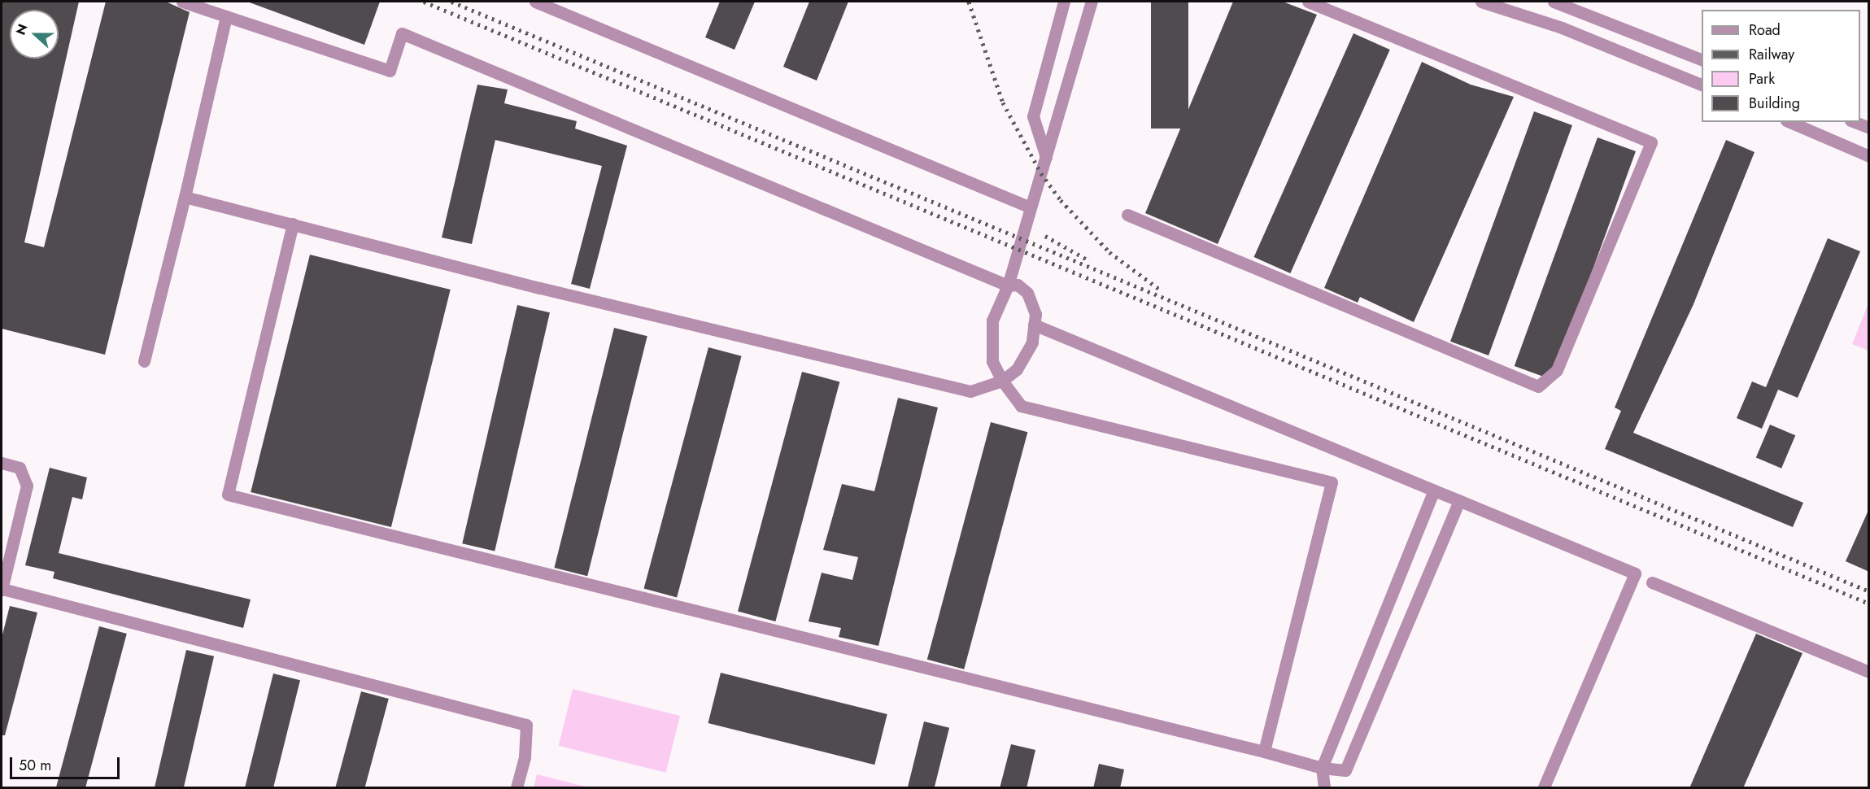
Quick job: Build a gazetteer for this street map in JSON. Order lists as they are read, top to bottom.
{
  "legend": [
    "Road",
    "Railway",
    "Park",
    "Building"
  ],
  "scale_bar": "50 m",
  "north": "left"
}
